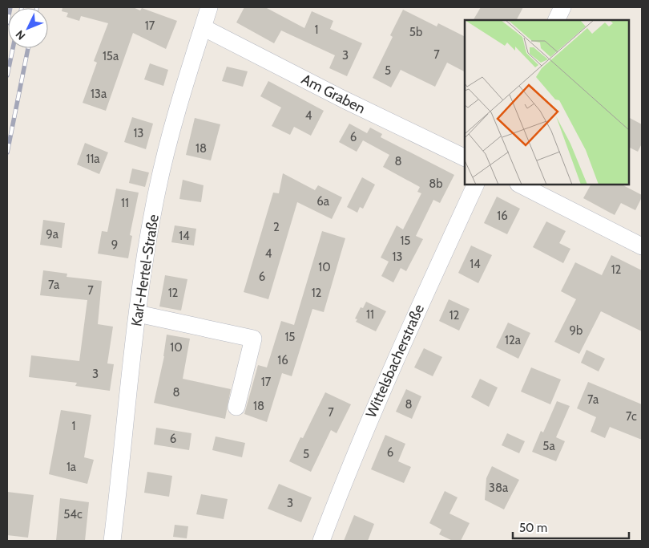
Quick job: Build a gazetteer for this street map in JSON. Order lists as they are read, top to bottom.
{
  "streets": {
    "street": ["Am Graben", "Karl-Hertel-Straße", "Wittelsbacherstraße"]
  },
  "crossings": [
    ["Am Graben", "Karl-Hertel-Straße"]
  ],
  "house_numbers": [
    "17",
    "1",
    "5b",
    "7",
    "3",
    "15a",
    "5",
    "13a",
    "4",
    "13",
    "6",
    "18",
    "11a",
    "8",
    "8b",
    "6a",
    "11",
    "16",
    "2",
    "9a",
    "14",
    "15",
    "9",
    "4",
    "13",
    "14",
    "10",
    "12",
    "6",
    "7a",
    "7",
    "12",
    "12",
    "11",
    "12",
    "9b",
    "15",
    "12a",
    "10",
    "16",
    "3",
    "17",
    "8",
    "7a",
    "8",
    "18",
    "7",
    "7c",
    "1",
    "6",
    "5a",
    "6",
    "5",
    "1a",
    "38a",
    "3",
    "54c"
  ],
  "scale_bar": "50 m",
  "north": "bottom left"
}
